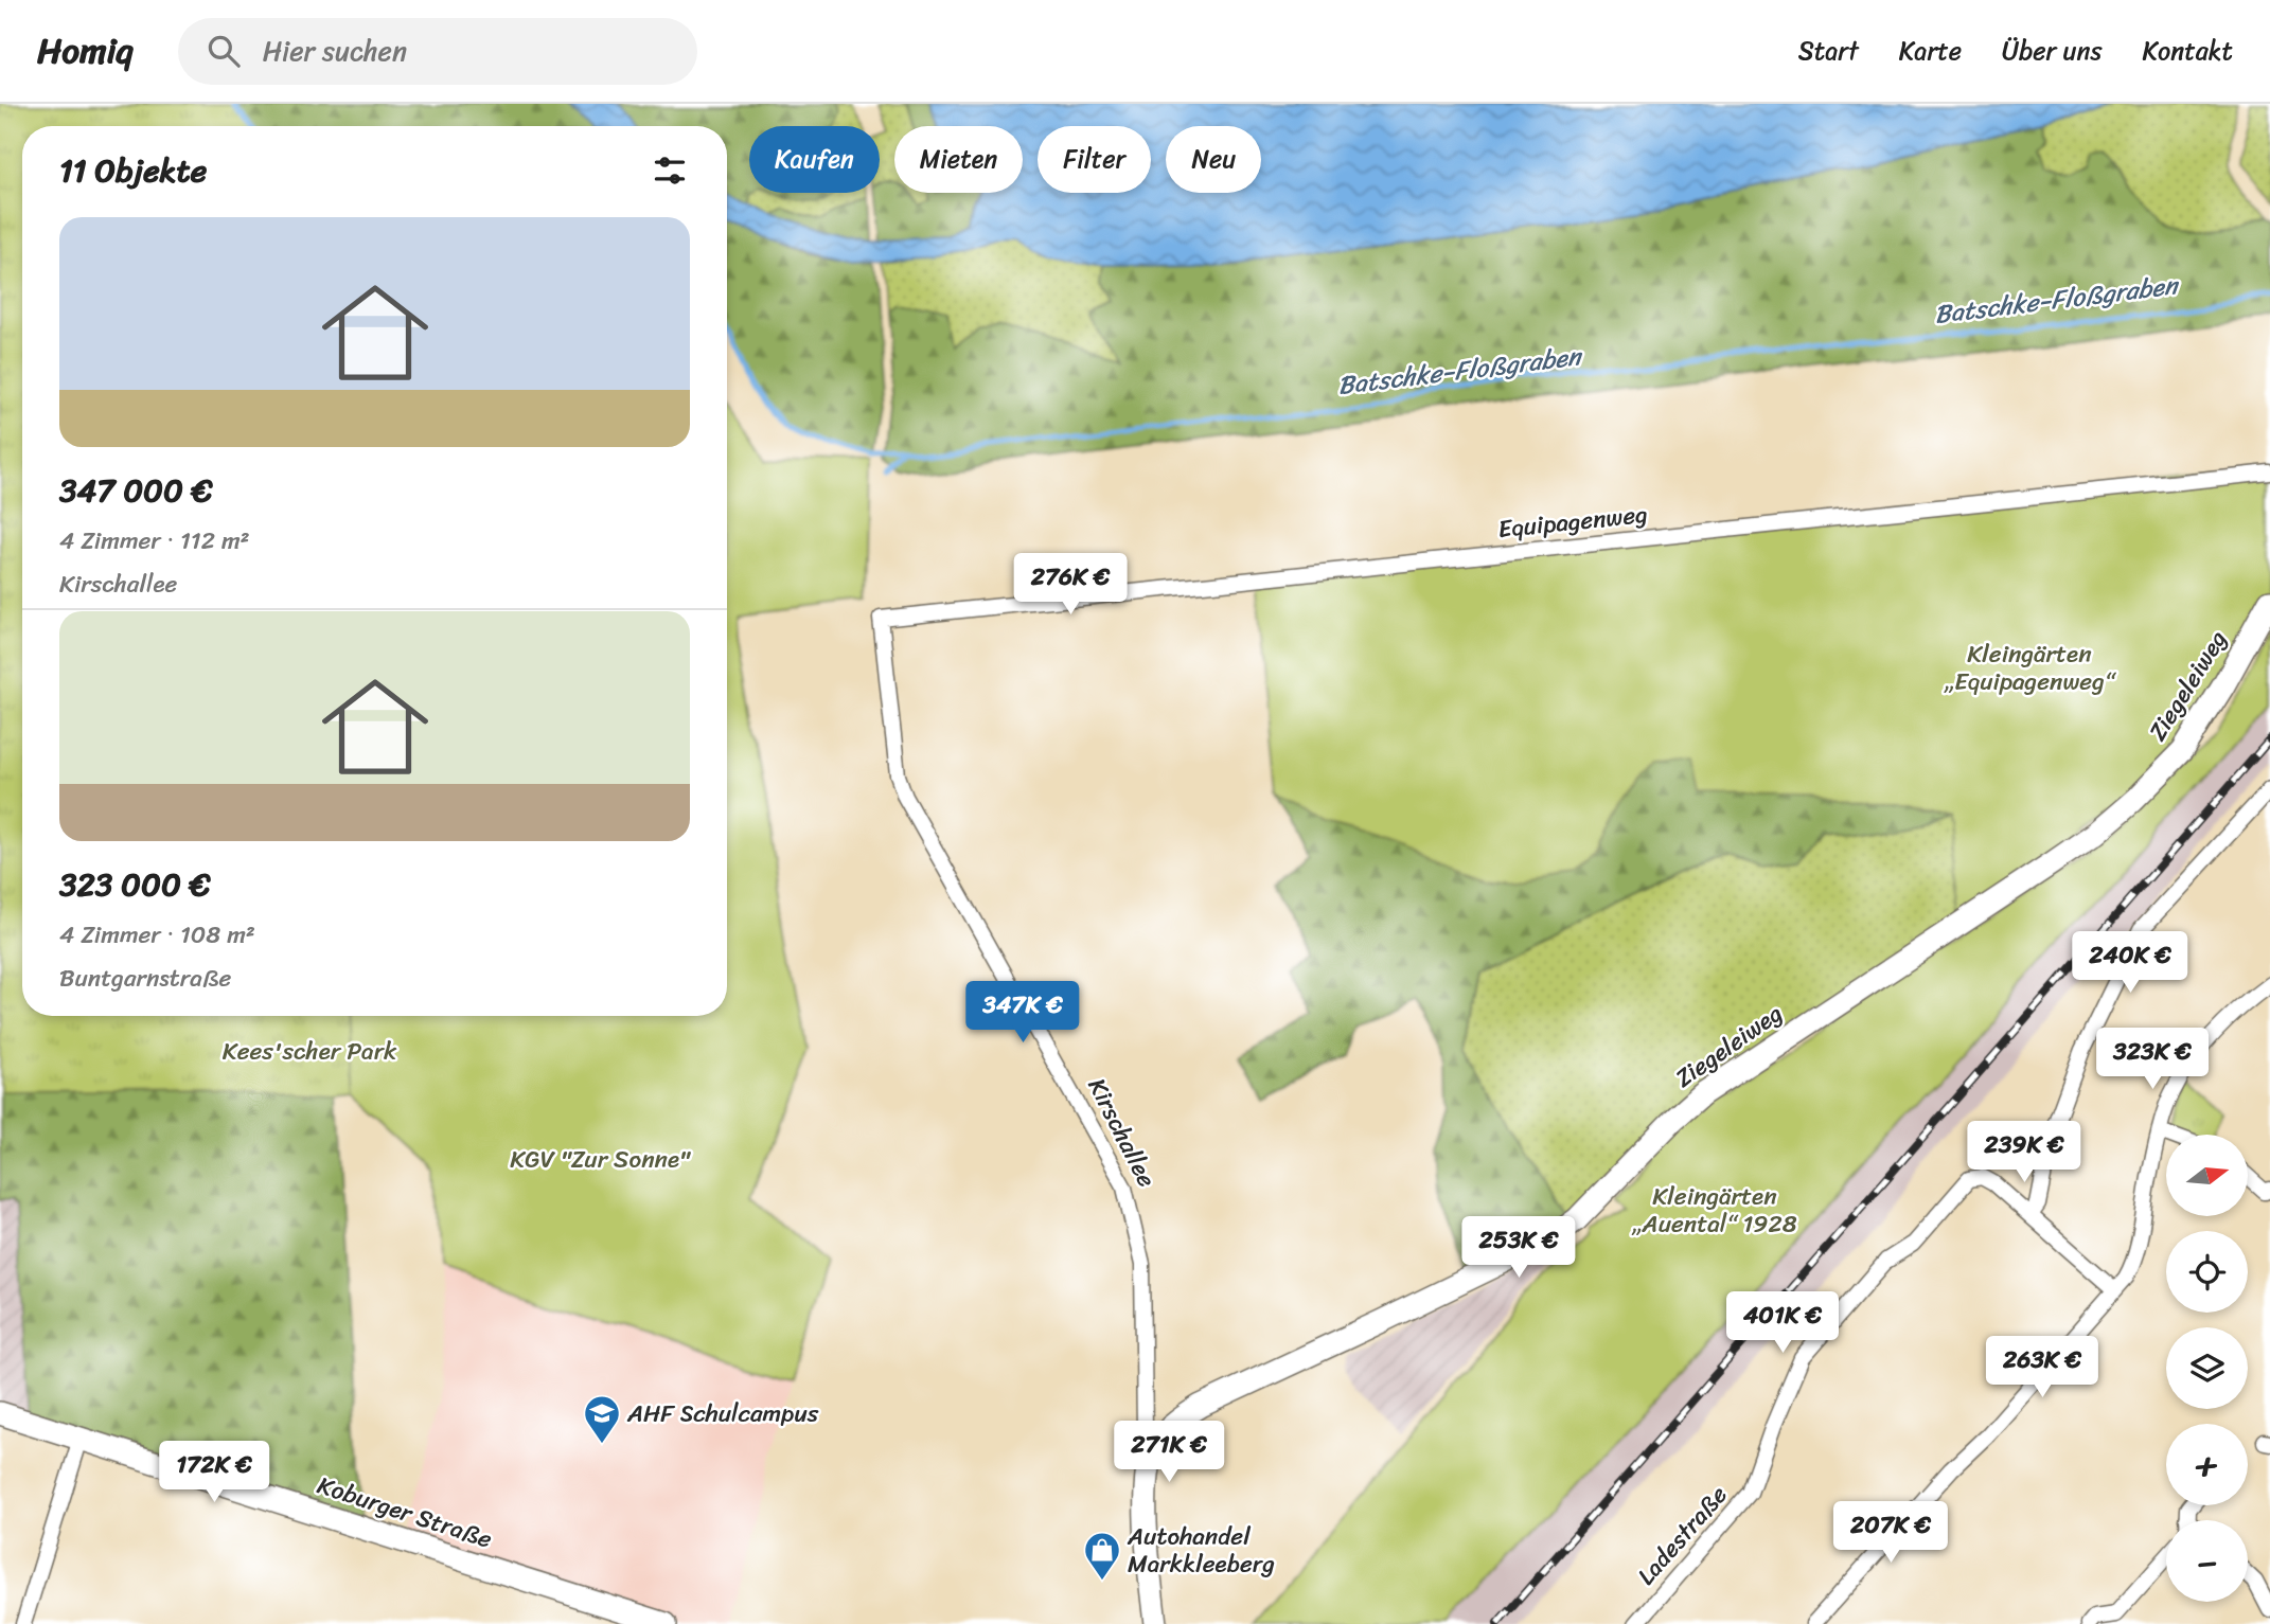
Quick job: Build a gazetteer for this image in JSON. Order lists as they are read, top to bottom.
{
  "streets": {
    "main road": ["Ziegeleiweg", "Kirschallee", "Koburger Straße"],
    "street": ["Equipagenweg", "Ladestraße"]
  },
  "crossings": [
    ["Equipagenweg", "Kirschallee"],
    ["Ziegeleiweg", "Kirschallee"]
  ],
  "water": ["Batschke‐Floßgraben"],
  "parks": [
    "Kleingärten „Equipagenweg“",
    "Kees'scher Park",
    "KGV \"Zur Sonne\"",
    "Kleingärten „Auental“ 1928"
  ],
  "places": {
    "school or university": ["AHF Schulcampus"],
    "shop": ["Autohandel Markkleeberg"]
  },
  "north": "right",
  "page": {
    "header": "Homiq",
    "search": "Hier suchen",
    "nav": [
      "Start",
      "Karte",
      "Über uns",
      "Kontakt"
    ],
    "chip": [
      "Kaufen",
      "Mieten",
      "Filter",
      "Neu"
    ],
    "heading": "11 Objekte",
    "list": [
      {
        "name": "347 000 €",
        "note": "4 Zimmer · 112 m² · Kirschallee"
      },
      {
        "name": "323 000 €",
        "note": "4 Zimmer · 108 m² · Buntgarnstraße"
      }
    ],
    "price": [
      "276K €",
      "240K €",
      "347K €",
      "323K €",
      "239K €",
      "253K €",
      "401K €",
      "263K €",
      "271K €",
      "172K €",
      "207K €"
    ],
    "map_buttons": ["+", "−"]
  }
}
